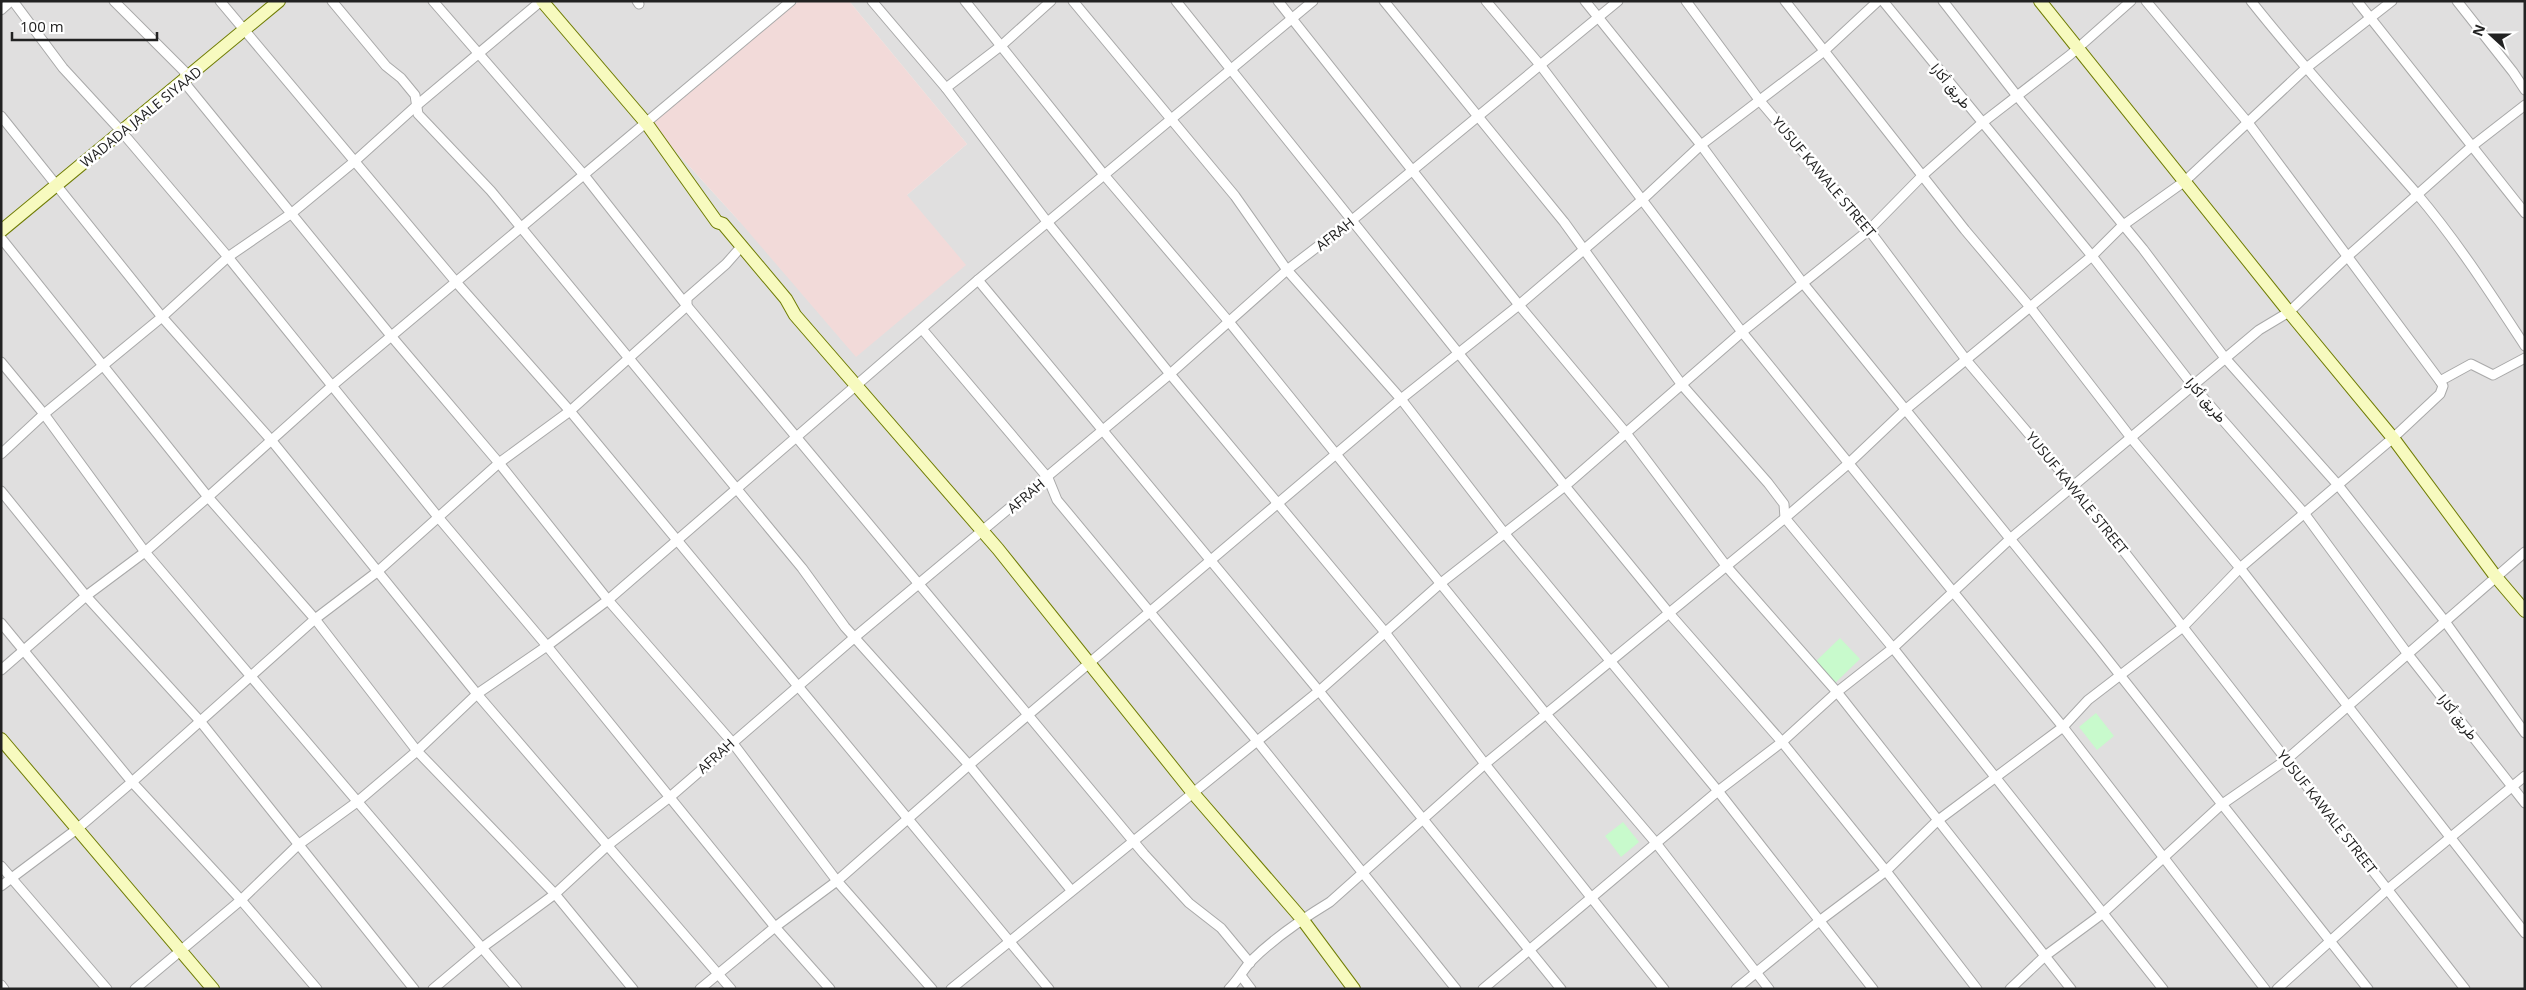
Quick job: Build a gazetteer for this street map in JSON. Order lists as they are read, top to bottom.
{
  "streets": {
    "street": [
      "طريق أكارا",
      "WADADA JAALE SIYAAD",
      "YUSUF KAWALE STREET",
      "AFRAH"
    ]
  },
  "scale_bar": "100 m",
  "north": "left"
}
